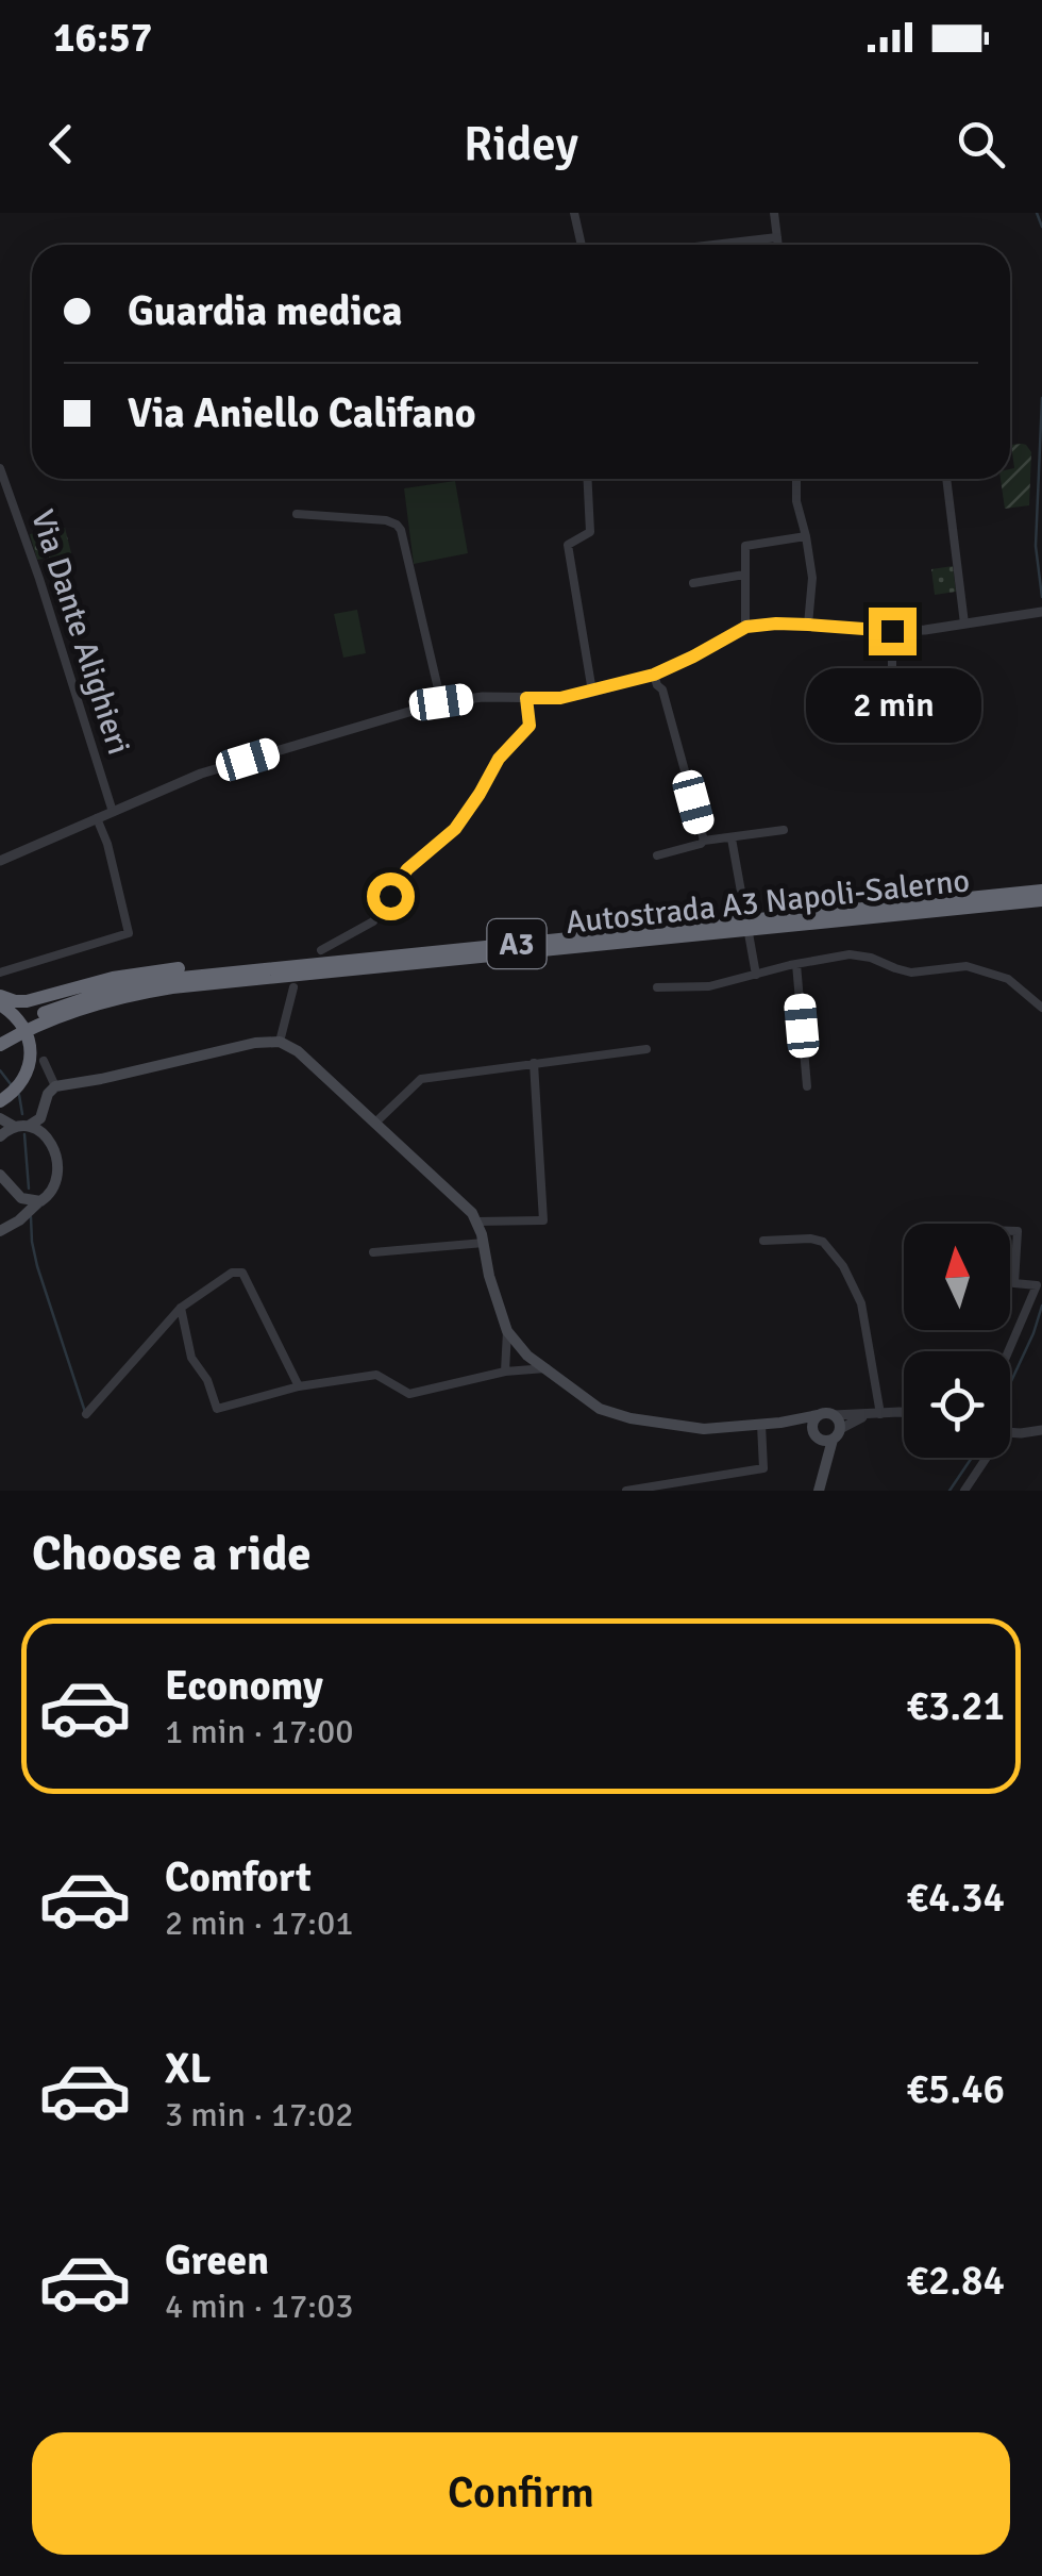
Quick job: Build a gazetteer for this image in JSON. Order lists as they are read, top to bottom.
{
  "streets": {
    "highway": ["Autostrada A3 Napoli-Salerno", "A3"],
    "street": ["Via Dante Alighieri"]
  },
  "north": "top",
  "page": {
    "status": "16:57",
    "header": "Ridey",
    "banner": ["Guardia medica", "Via Aniello Califano"],
    "bubble": "2 min",
    "heading": "Choose a ride",
    "list": [
      {
        "name": "Economy",
        "note": "1 min · 17:00",
        "value": "€3.21"
      },
      {
        "name": "Comfort",
        "note": "2 min · 17:01",
        "value": "€4.34"
      },
      {
        "name": "XL",
        "note": "3 min · 17:02",
        "value": "€5.46"
      },
      {
        "name": "Green",
        "note": "4 min · 17:03",
        "value": "€2.84"
      }
    ],
    "buttons": "Confirm"
  }
}
